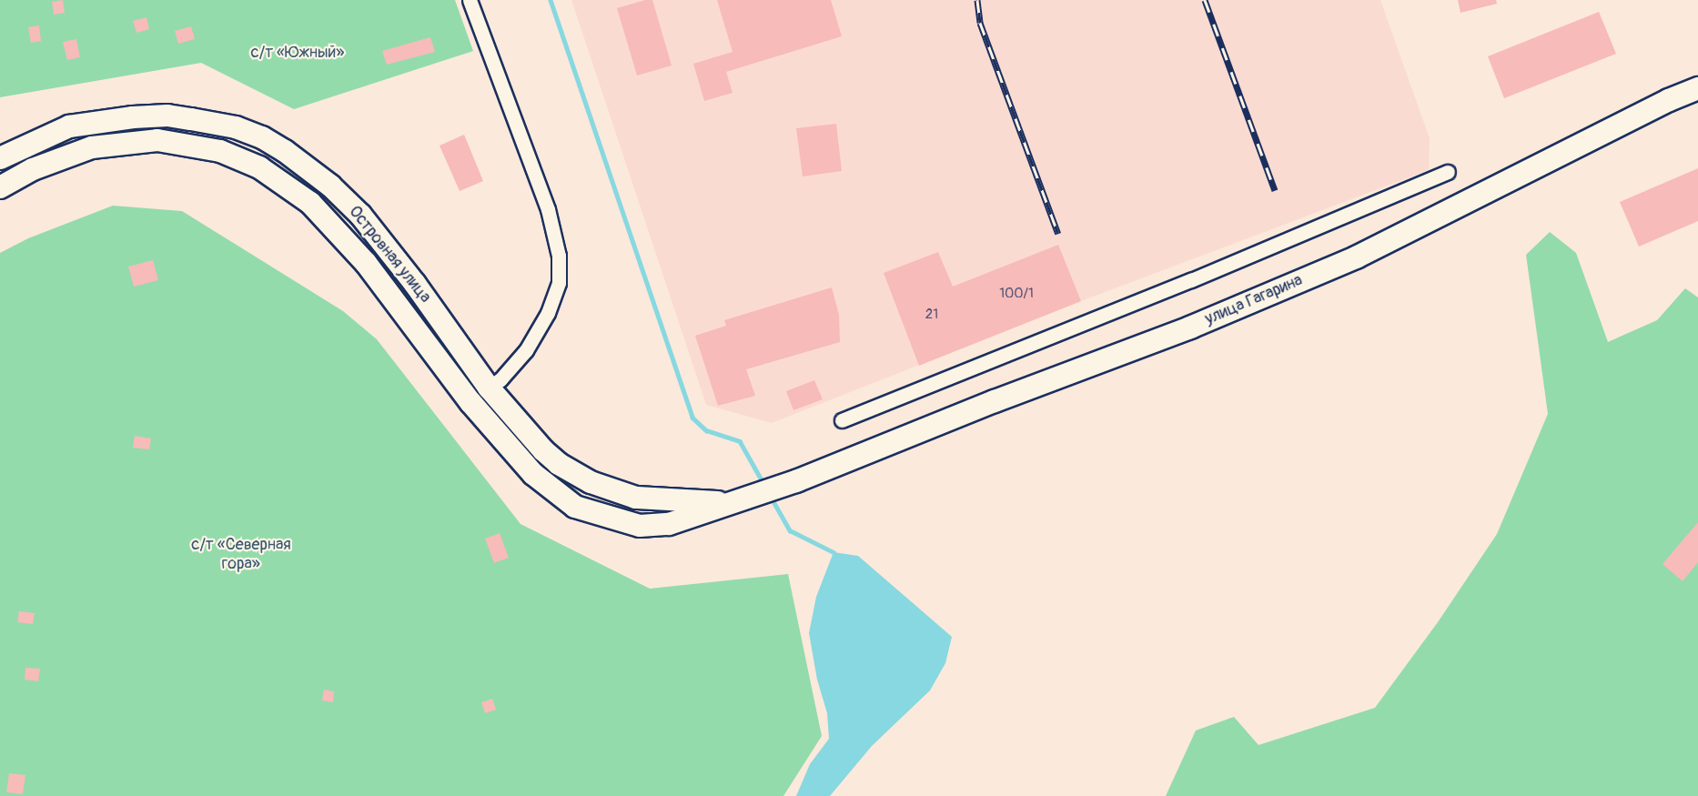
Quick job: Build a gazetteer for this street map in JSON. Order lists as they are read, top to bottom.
{
  "streets": {
    "main road": ["Островная улица", "улица Гагарина"]
  },
  "crossings": [
    ["Островная улица", "улица Гагарина"]
  ],
  "parks": ["с/т «Южный»", "с/т «Северная гора»"],
  "house_numbers": ["100/1", "21"]
}
